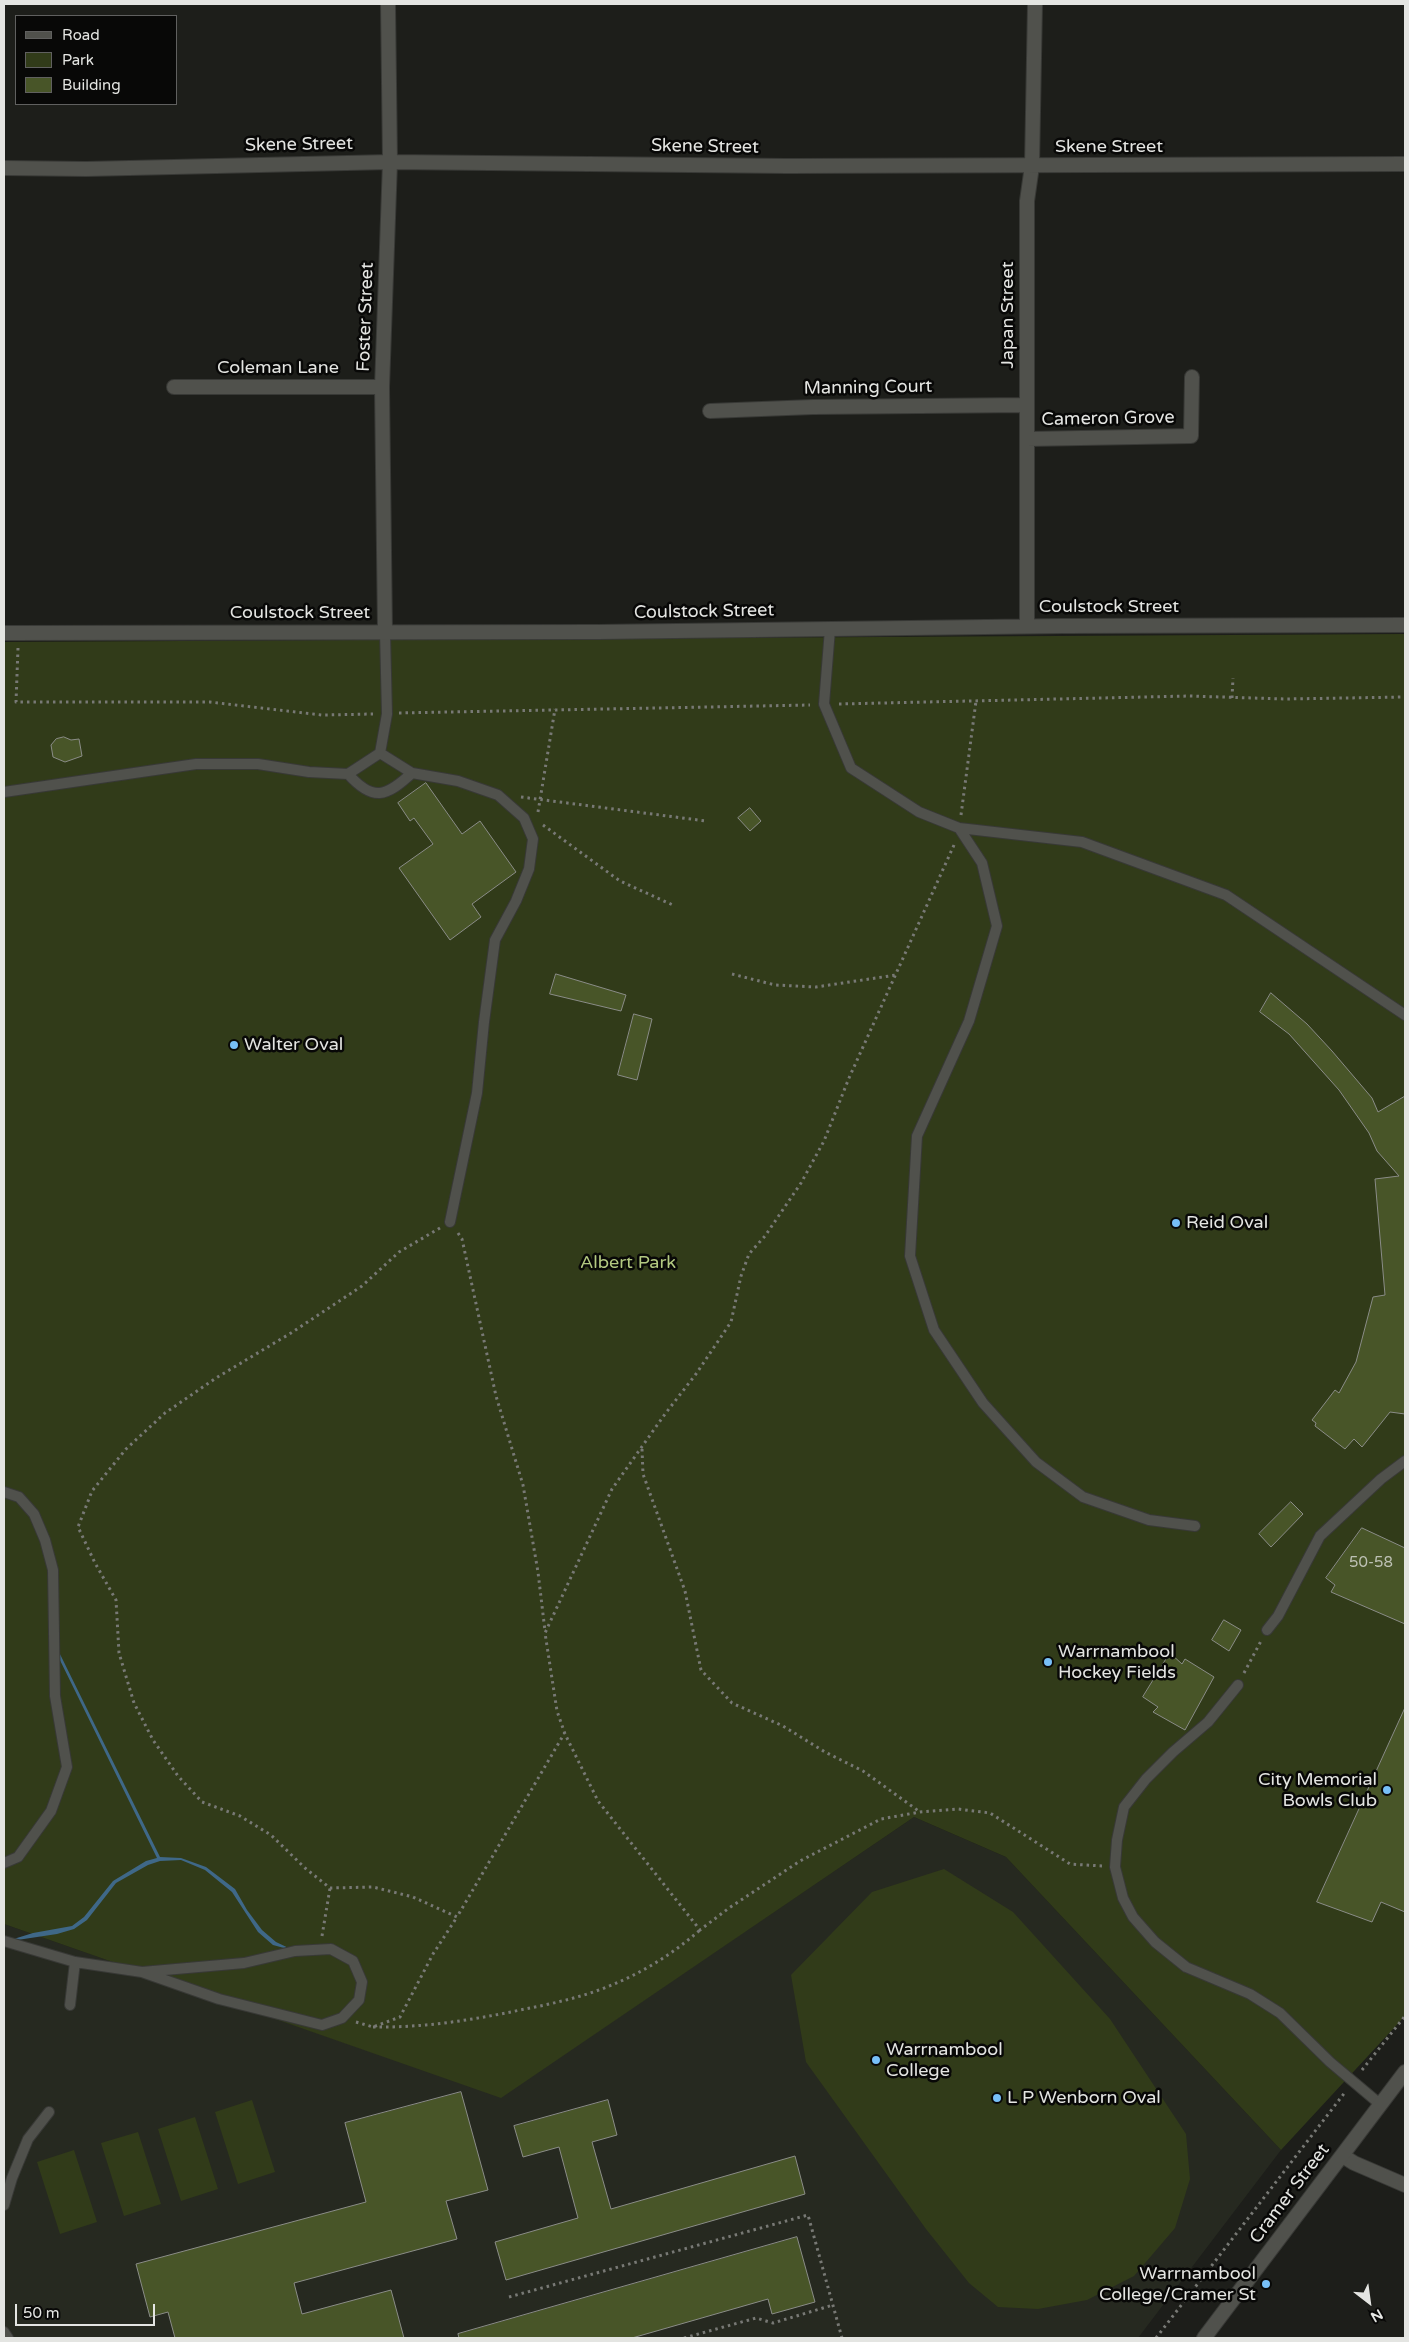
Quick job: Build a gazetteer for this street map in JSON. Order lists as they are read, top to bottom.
{
  "streets": {
    "street": [
      "Skene Street",
      "Japan Street",
      "Foster Street",
      "Coleman Lane",
      "Manning Court",
      "Cameron Grove",
      "Coulstock Street",
      "Cramer Street"
    ]
  },
  "crossings": [
    ["Skene Street", "Japan Street"],
    ["Skene Street", "Foster Street"],
    ["Japan Street", "Manning Court"],
    ["Japan Street", "Cameron Grove"],
    ["Japan Street", "Coulstock Street"],
    ["Foster Street", "Coleman Lane"],
    ["Foster Street", "Coulstock Street"]
  ],
  "parks": ["Albert Park"],
  "places": [
    "Walter Oval",
    "Reid Oval",
    "Warrnambool Hockey Fields",
    "City Memorial Bowls Club",
    "Warrnambool College",
    "L P Wenborn Oval",
    "Warrnambool College/Cramer St"
  ],
  "house_numbers": ["50-58"],
  "legend": ["Road", "Park", "Building"],
  "scale_bar": "50 m",
  "north": "bottom right"
}
